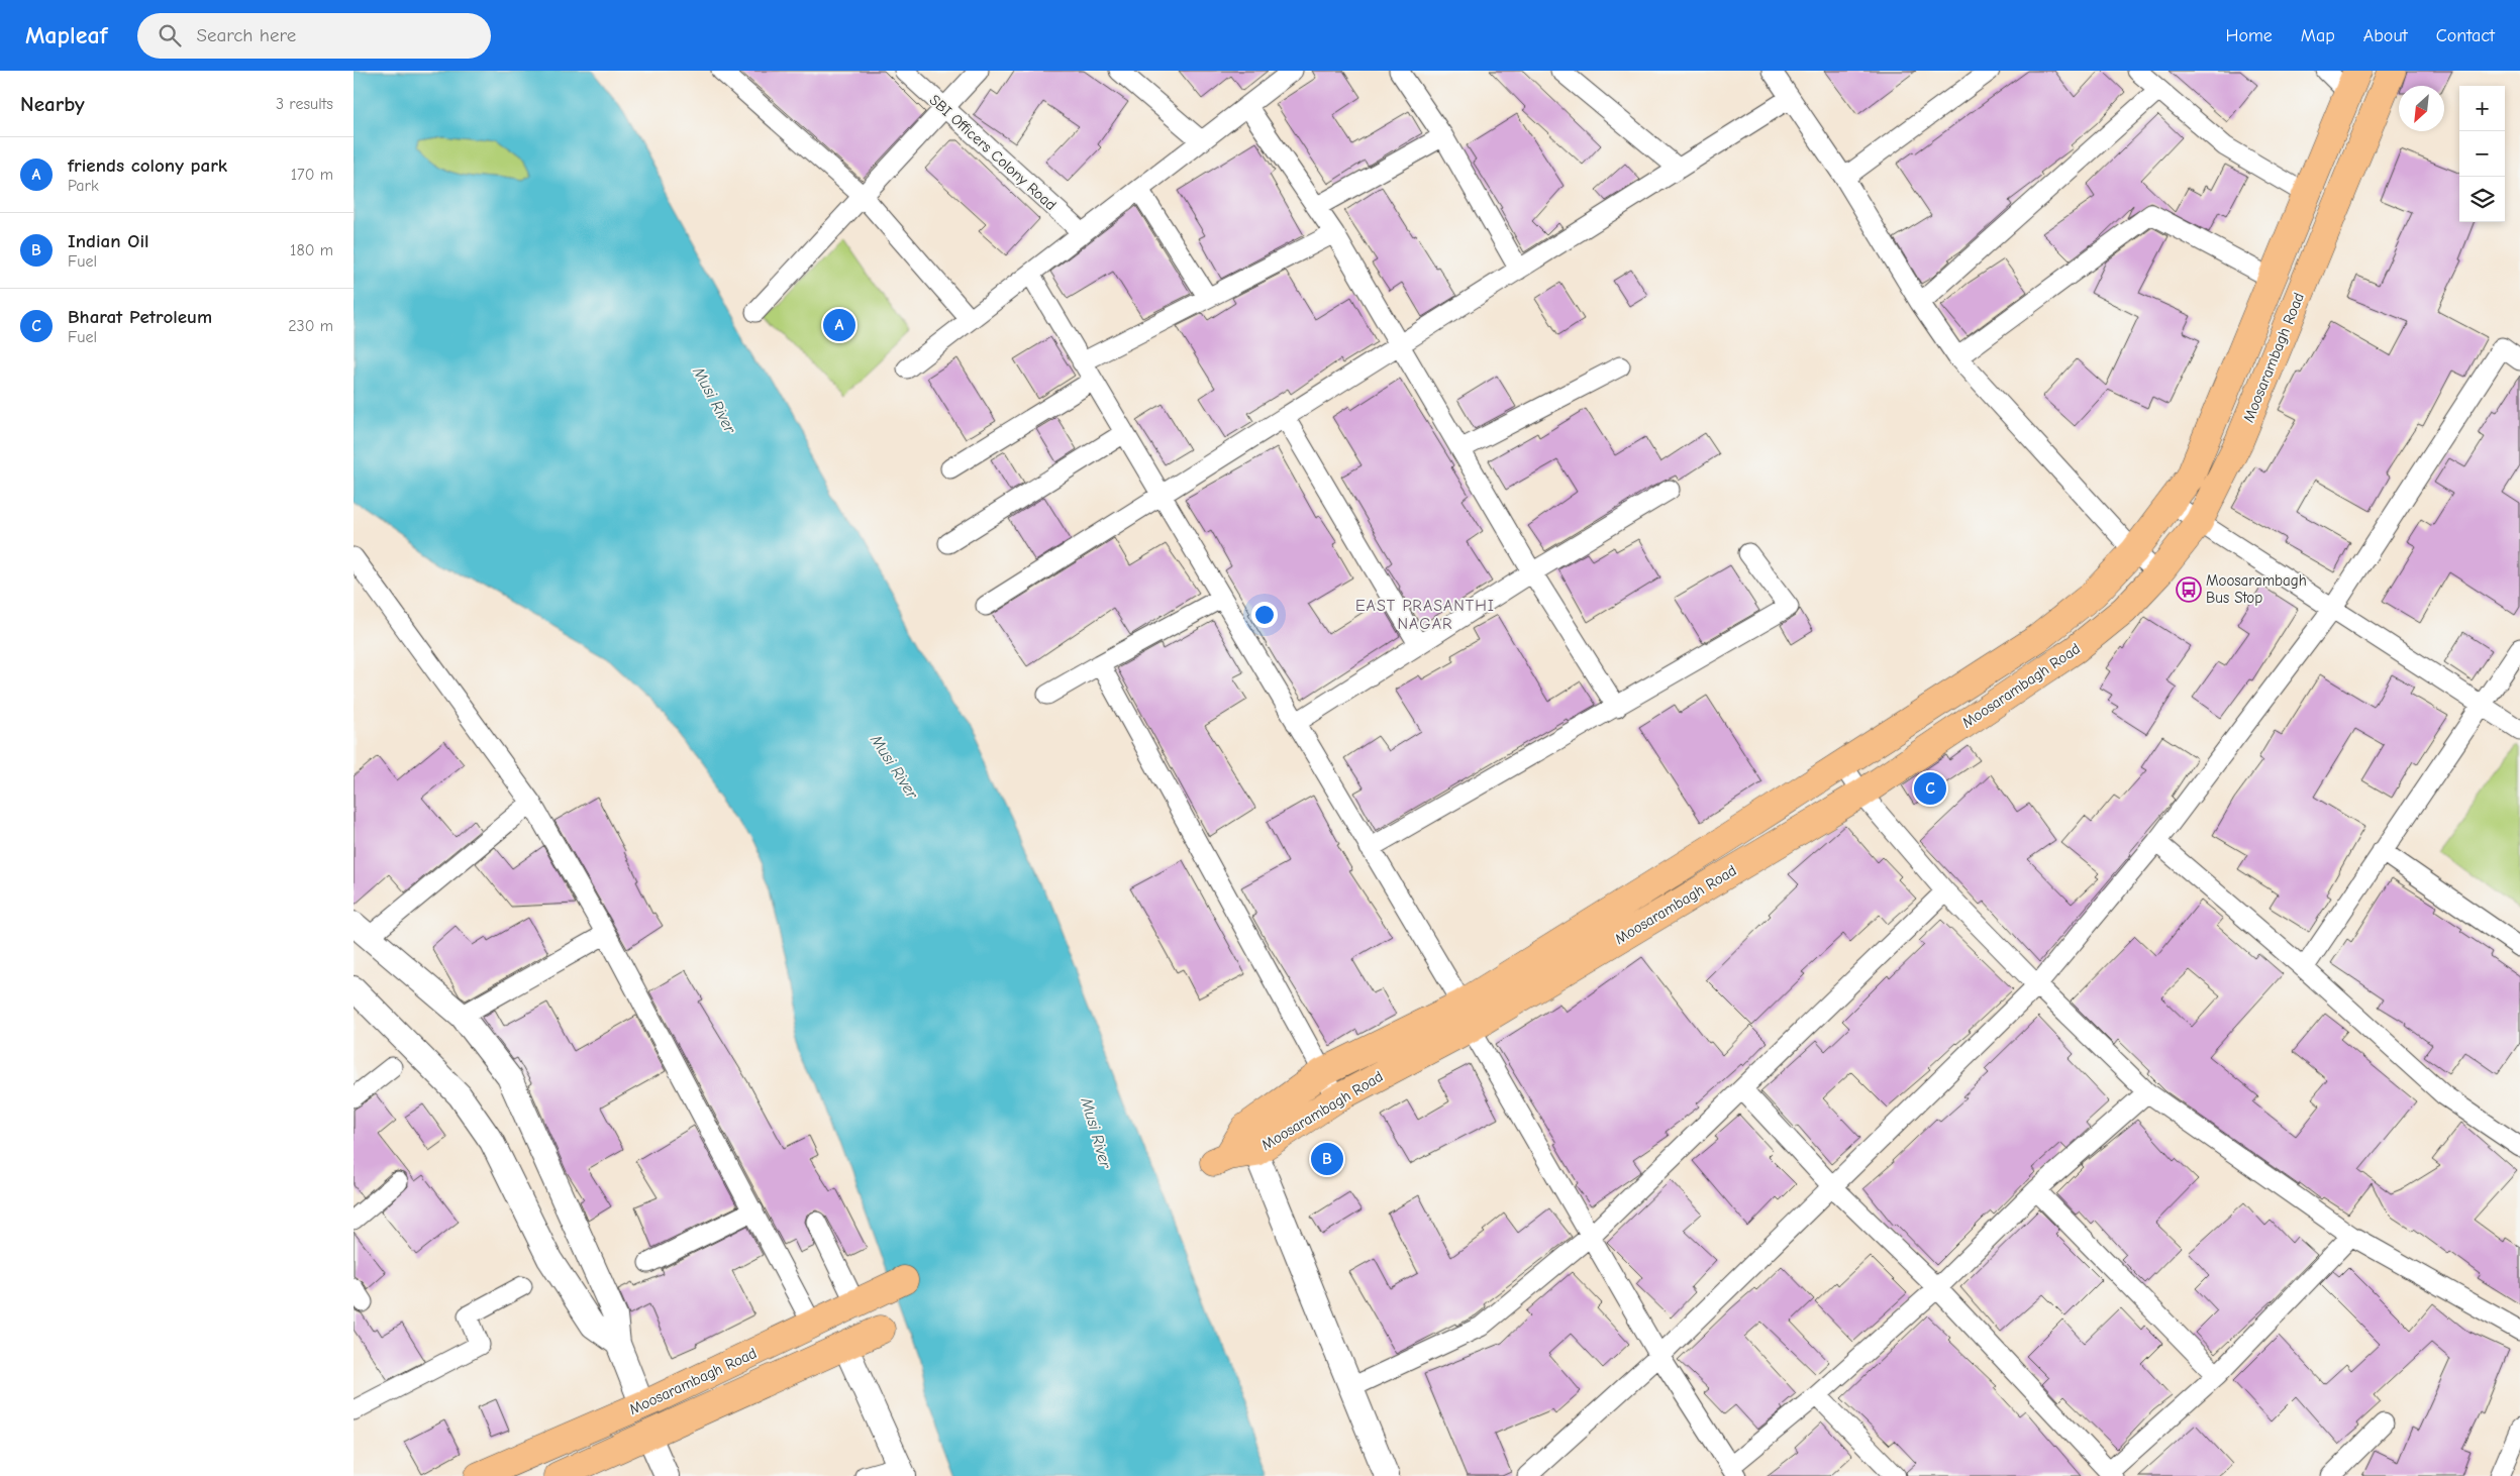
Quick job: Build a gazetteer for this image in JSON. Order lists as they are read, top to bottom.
{
  "streets": {
    "main road": ["Moosarambagh Road"],
    "street": ["SBI Officers Colony Road"]
  },
  "districts": ["EAST PRASANTHI NAGAR"],
  "water": ["Musi River"],
  "places": {
    "bus stop": ["Moosarambagh Bus Stop"]
  },
  "north": "bottom left",
  "page": {
    "header": "Mapleaf",
    "search": "Search here",
    "nav": [
      "Home",
      "Map",
      "About",
      "Contact"
    ],
    "heading": ["Nearby", "3 results"],
    "map_buttons": ["+", "−"],
    "list": [
      {
        "mark": "A",
        "name": "friends colony park",
        "note": "Park",
        "value": "170 m"
      },
      {
        "mark": "B",
        "name": "Indian Oil",
        "note": "Fuel",
        "value": "180 m"
      },
      {
        "mark": "C",
        "name": "Bharat Petroleum",
        "note": "Fuel",
        "value": "230 m"
      }
    ],
    "pins": ["A", "C", "B"]
  }
}
